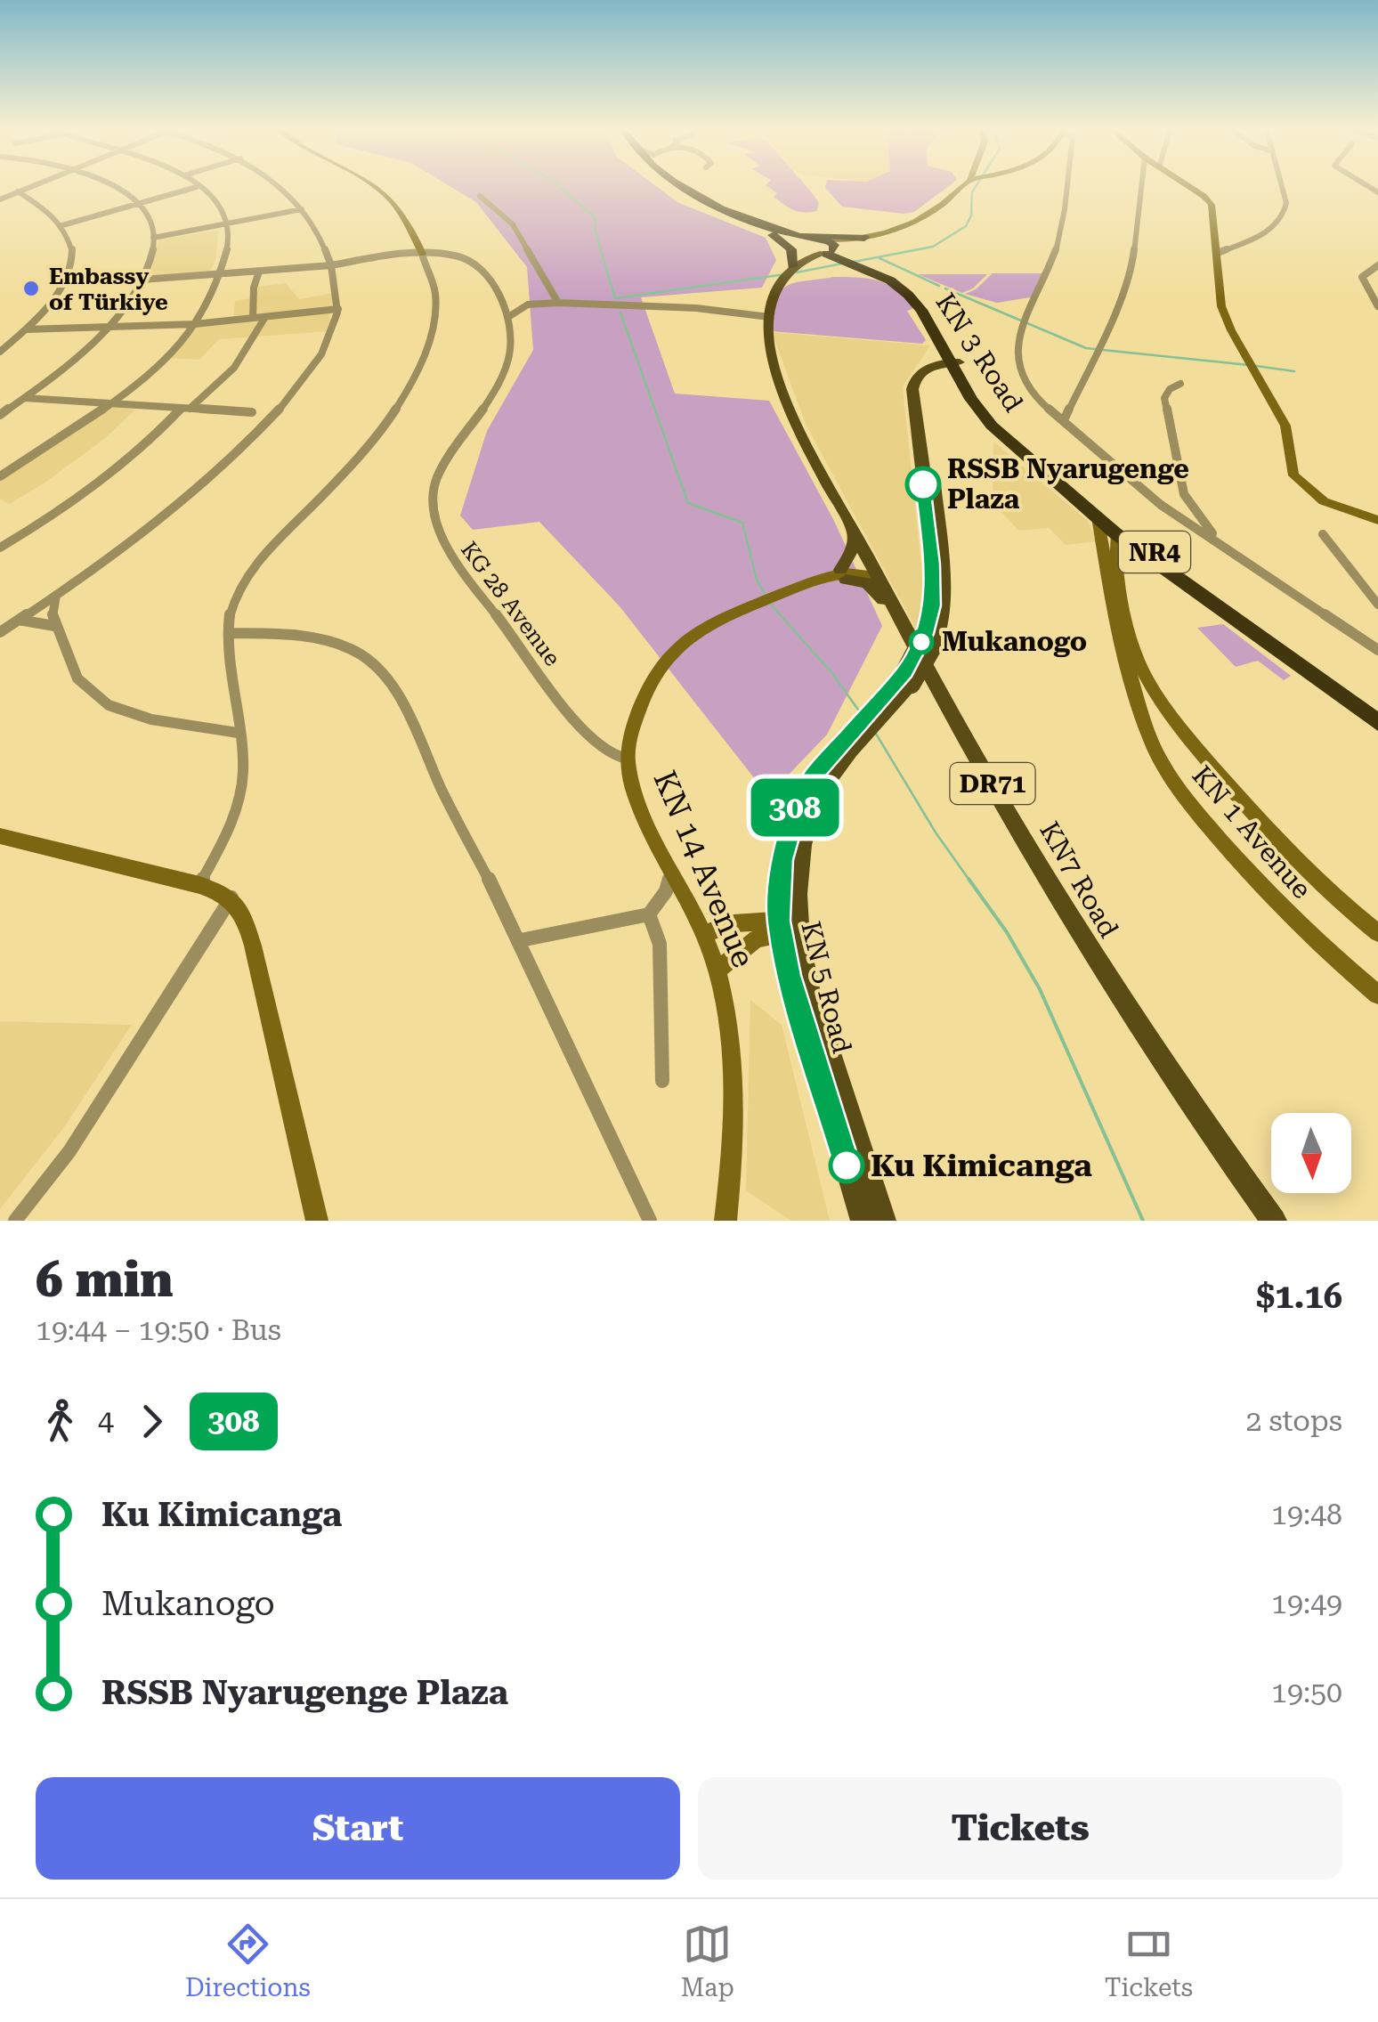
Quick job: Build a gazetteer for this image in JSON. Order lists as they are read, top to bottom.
{
  "streets": {
    "highway": ["KN 3 Road", "NR4"],
    "main road": [
      "DR71",
      "KN 1 Avenue",
      "KN 14 Avenue",
      "KN7 Road",
      "KN 5 Road"
    ],
    "street": ["KG 28 Avenue"]
  },
  "crossings": [
    ["KN 3 Road", "NR4"],
    ["KN 3 Road", "KN 1 Avenue"],
    ["KN 3 Road", "KN 5 Road"],
    ["NR4", "KN7 Road"],
    ["KG 28 Avenue", "KN 14 Avenue"],
    ["KN 14 Avenue", "KN7 Road"]
  ],
  "places": [
    "Embassy of Türkiye",
    "RSSB Nyarugenge Plaza",
    "Mukanogo",
    "Ku Kimicanga"
  ],
  "lines": ["bus line 308"],
  "north": "bottom",
  "page": {
    "on_map": "308",
    "heading": ["6 min", "19:44 – 19:50 · Bus", "$1.16"],
    "legs": ["4", "308", "2 stops"],
    "list": [
      {
        "name": "Ku Kimicanga",
        "value": "19:48"
      },
      {
        "name": "Mukanogo",
        "value": "19:49"
      },
      {
        "name": "RSSB Nyarugenge Plaza",
        "value": "19:50"
      }
    ],
    "buttons": ["Start", "Tickets"],
    "tabs": ["Directions", "Map", "Tickets"]
  }
}
